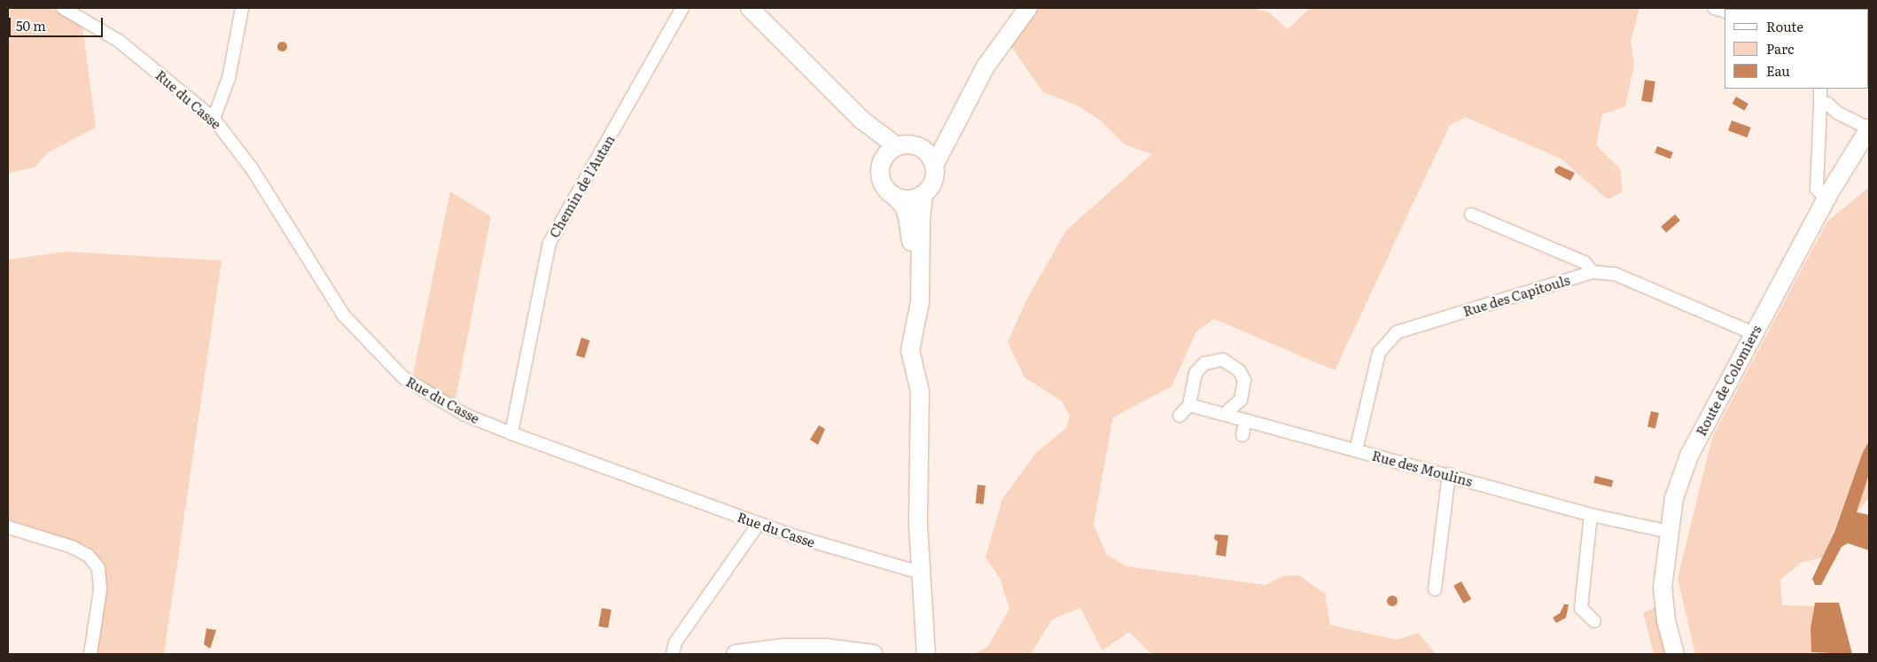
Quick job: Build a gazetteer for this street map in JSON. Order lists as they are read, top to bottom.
{
  "streets": {
    "main road": ["Route de Colomiers"],
    "street": [
      "Rue du Casse",
      "Chemin de l'Autan",
      "Rue des Capitouls",
      "Rue des Moulins"
    ]
  },
  "crossings": [
    ["Rue du Casse", "Chemin de l'Autan"],
    ["Rue des Capitouls", "Route de Colomiers"],
    ["Rue des Capitouls", "Rue des Moulins"],
    ["Route de Colomiers", "Rue des Moulins"]
  ],
  "legend": ["Route", "Parc", "Eau"],
  "scale_bar": "50 m"
}
